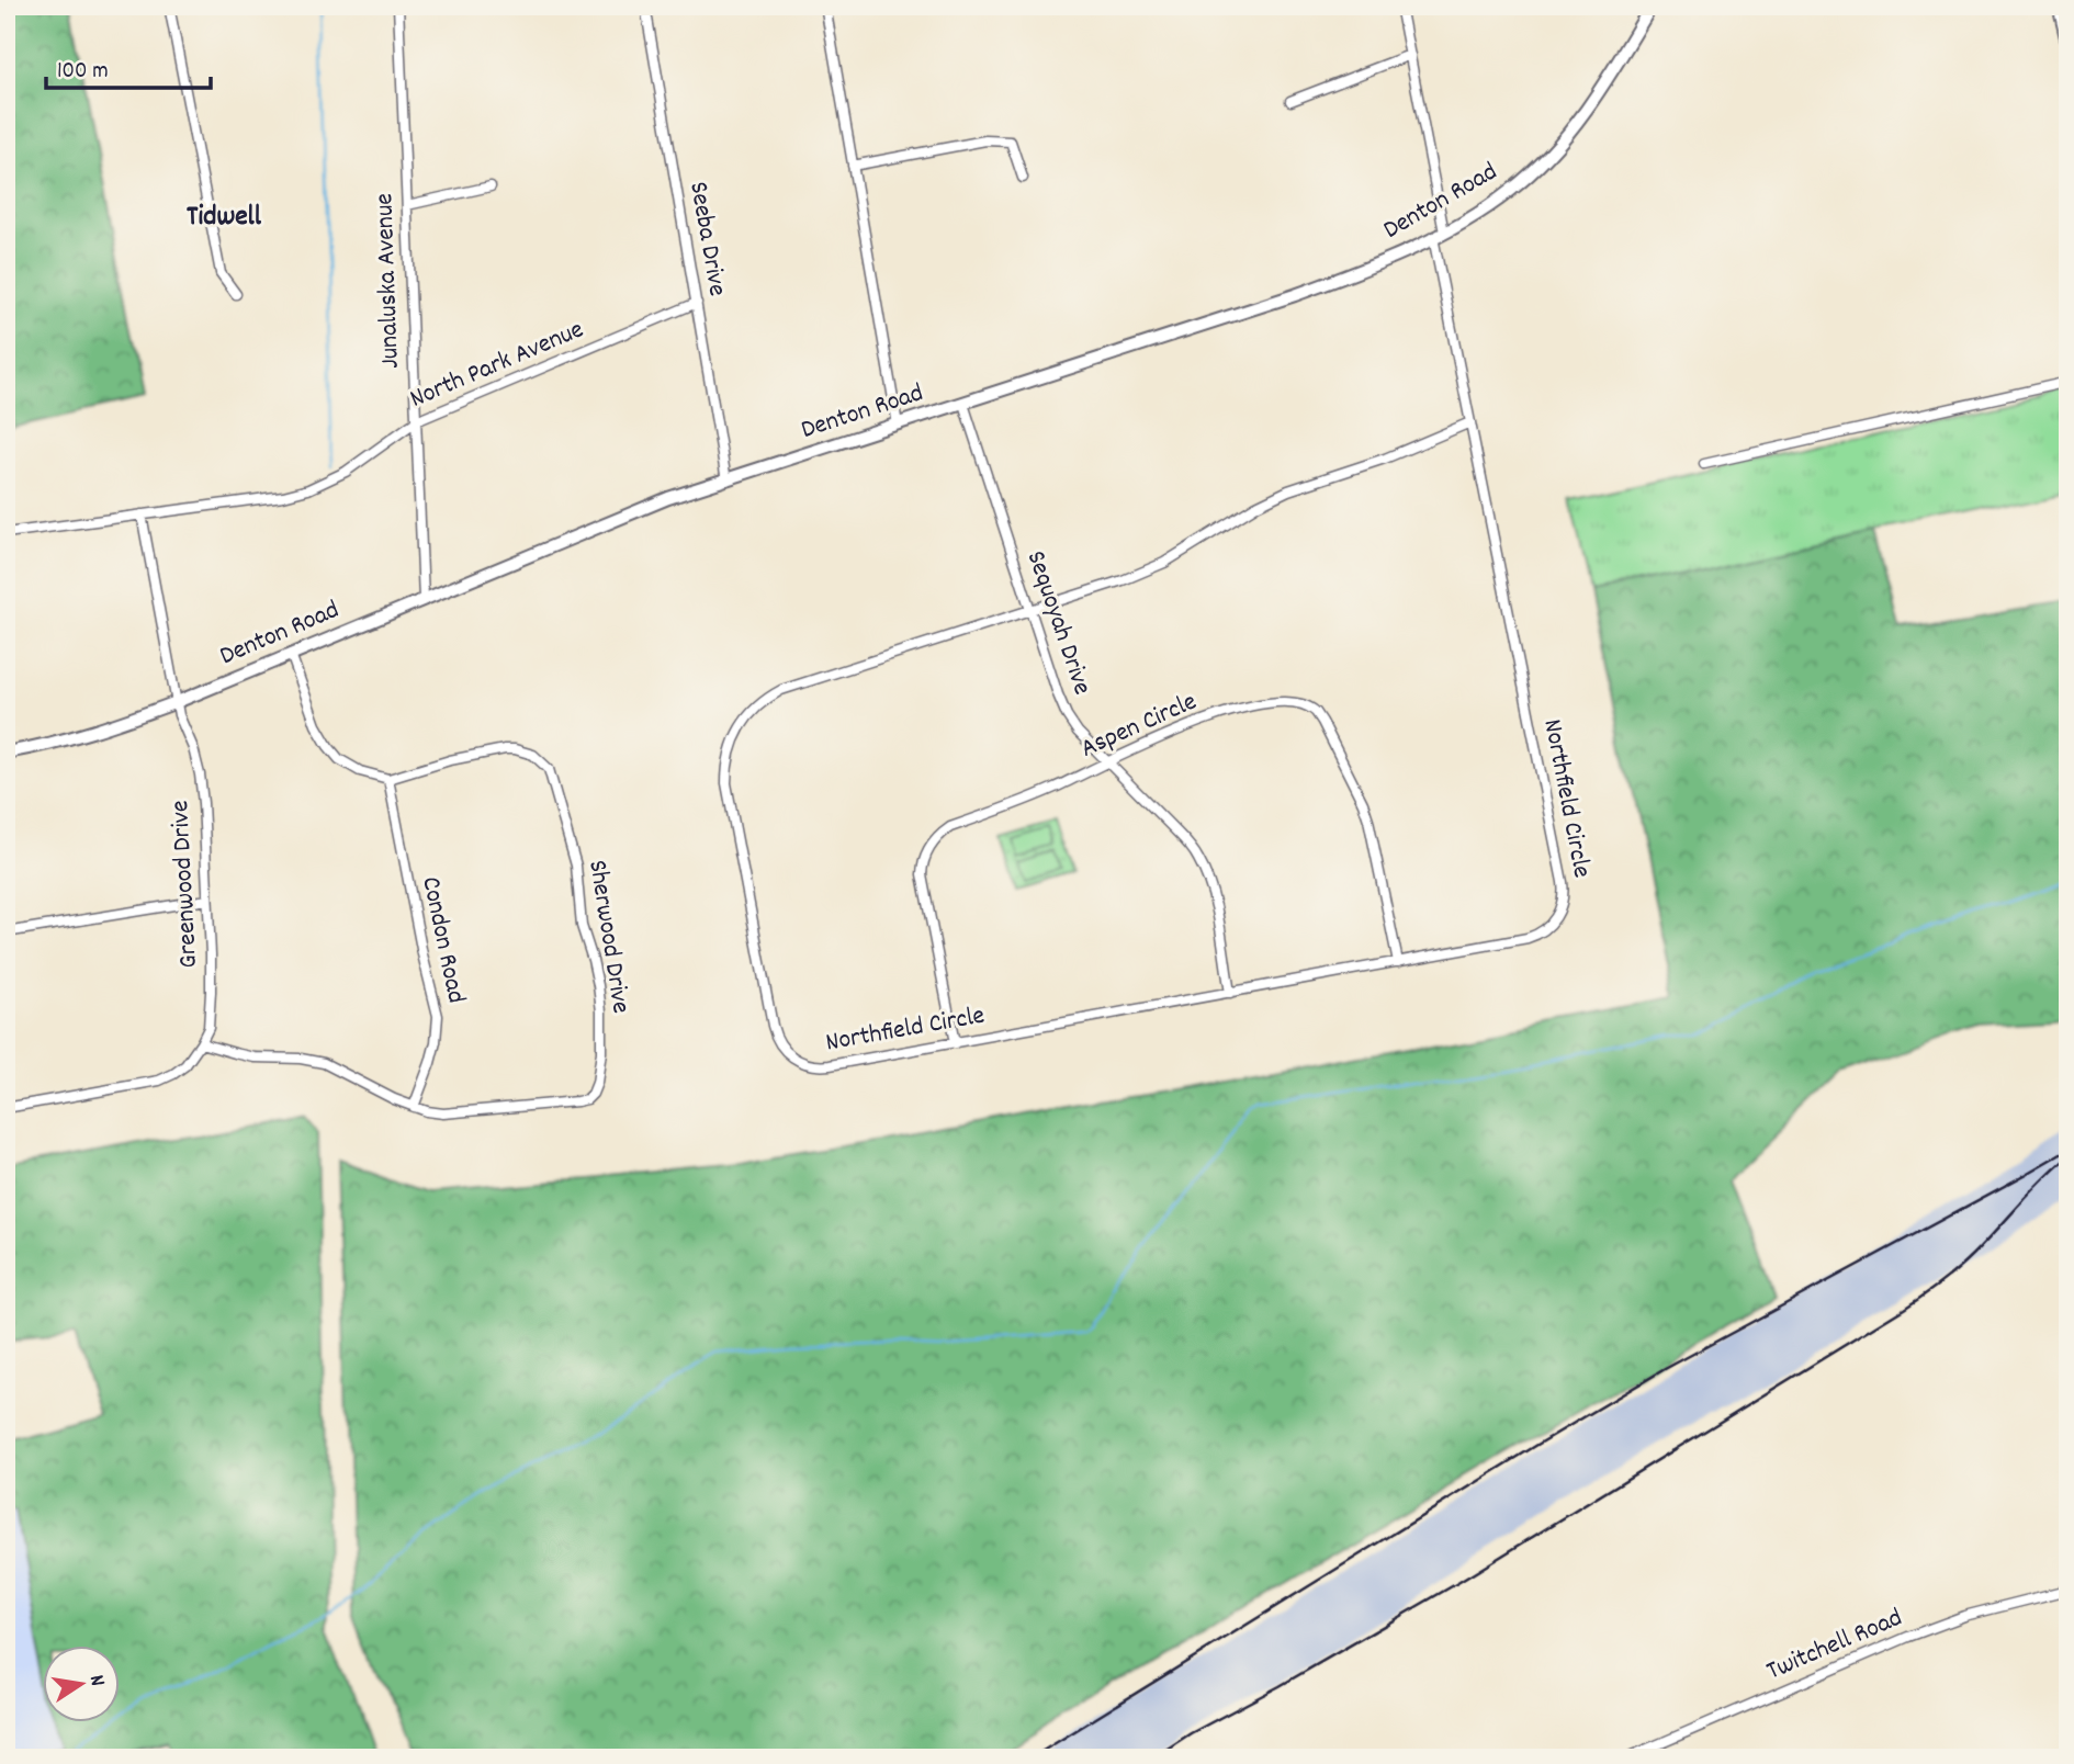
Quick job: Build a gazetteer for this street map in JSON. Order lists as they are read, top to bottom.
{
  "streets": {
    "street": [
      "Denton Road",
      "Seeba Drive",
      "Junaluska Avenue",
      "North Park Avenue",
      "Sequoyah Drive",
      "Aspen Circle",
      "Northfield Circle",
      "Greenwood Drive",
      "Sherwood Drive",
      "Condon Road",
      "Twitchell Road"
    ]
  },
  "crossings": [
    ["Denton Road", "Seeba Drive"],
    ["Denton Road", "Junaluska Avenue"],
    ["Denton Road", "Sequoyah Drive"],
    ["Denton Road", "Northfield Circle"],
    ["Denton Road", "Greenwood Drive"],
    ["Seeba Drive", "North Park Avenue"],
    ["Junaluska Avenue", "North Park Avenue"],
    ["North Park Avenue", "Greenwood Drive"],
    ["Sequoyah Drive", "Aspen Circle"],
    ["Sequoyah Drive", "Northfield Circle"],
    ["Aspen Circle", "Northfield Circle"],
    ["Greenwood Drive", "Sherwood Drive"],
    ["Sherwood Drive", "Condon Road"]
  ],
  "districts": ["Tidwell"],
  "scale_bar": "100 m",
  "north": "right"
}
